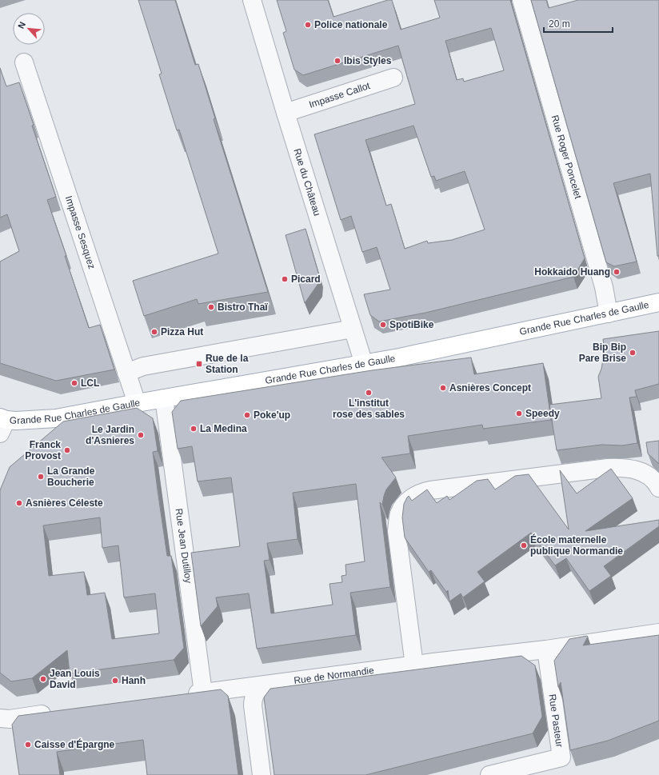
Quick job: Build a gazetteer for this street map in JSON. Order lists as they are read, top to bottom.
{
  "streets": {
    "main road": ["Grande Rue Charles de Gaulle"],
    "street": [
      "Impasse Callot",
      "Rue Roger Poncelet",
      "Rue du Château",
      "Impasse Sesquez",
      "Rue Jean Dutilloy",
      "Rue de Normandie",
      "Rue Pasteur"
    ]
  },
  "crossings": [
    ["Impasse Callot", "Rue du Château"],
    ["Rue Roger Poncelet", "Grande Rue Charles de Gaulle"],
    ["Rue du Château", "Grande Rue Charles de Gaulle"],
    ["Impasse Sesquez", "Grande Rue Charles de Gaulle"],
    ["Grande Rue Charles de Gaulle", "Rue Jean Dutilloy"],
    ["Rue Jean Dutilloy", "Rue de Normandie"],
    ["Rue de Normandie", "Rue Pasteur"]
  ],
  "places": {
    "other": [
      "Police nationale",
      "Ibis Styles",
      "Hokkaido Huang",
      "Picard",
      "Bistro Thaï",
      "SpotiBike",
      "Pizza Hut",
      "Bip Bip Pare Brise",
      "LCL",
      "Asnières Concept",
      "L'institut rose des sables",
      "Speedy",
      "Poke'up",
      "La Medina",
      "Le Jardin d'Asnieres",
      "Franck Provost",
      "La Grande Boucherie",
      "Asnières Céleste",
      "École maternelle publique Normandie",
      "Jean Louis David",
      "Hanh",
      "Caisse d'Épargne"
    ],
    "transit": ["Rue de la Station"]
  },
  "scale_bar": "20 m",
  "north": "top left"
}
